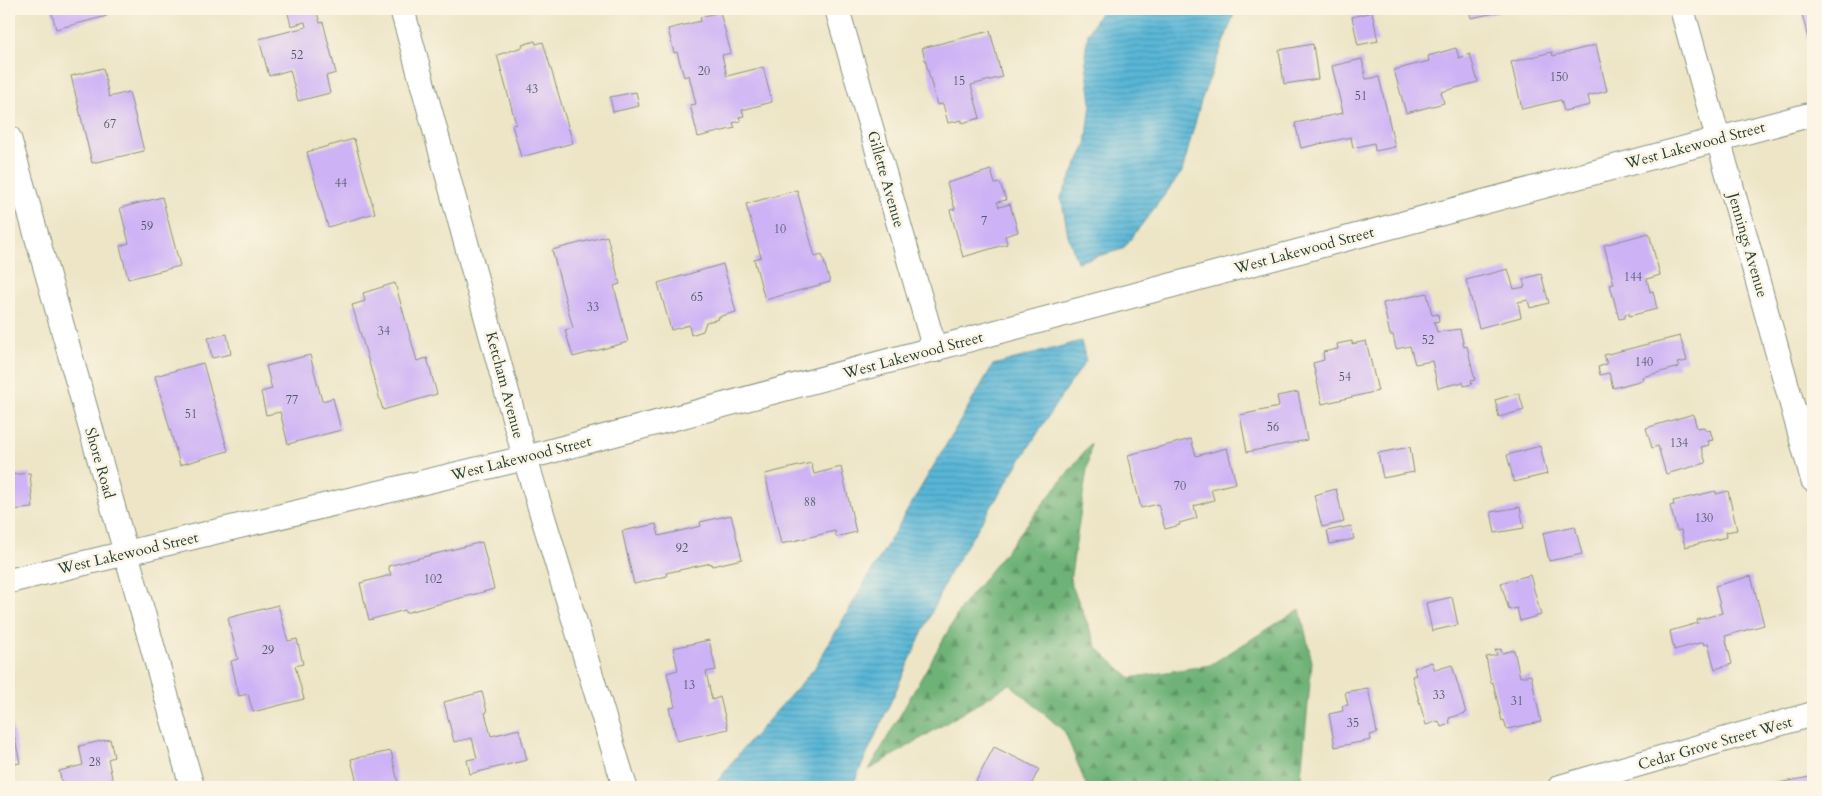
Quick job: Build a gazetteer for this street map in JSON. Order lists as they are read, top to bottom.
{
  "streets": {
    "street": [
      "West Lakewood Street",
      "Gillette Avenue",
      "Jennings Avenue",
      "Ketcham Avenue",
      "Shore Road",
      "Cedar Grove Street West"
    ]
  },
  "crossings": [
    ["West Lakewood Street", "Gillette Avenue"],
    ["West Lakewood Street", "Jennings Avenue"],
    ["West Lakewood Street", "Ketcham Avenue"],
    ["West Lakewood Street", "Shore Road"]
  ],
  "house_numbers": [
    "52",
    "20",
    "150",
    "15",
    "43",
    "51",
    "67",
    "44",
    "7",
    "59",
    "10",
    "144",
    "65",
    "33",
    "34",
    "52",
    "140",
    "54",
    "77",
    "51",
    "56",
    "134",
    "70",
    "88",
    "130",
    "92",
    "102",
    "29",
    "13",
    "33",
    "31",
    "35",
    "28"
  ]
}
